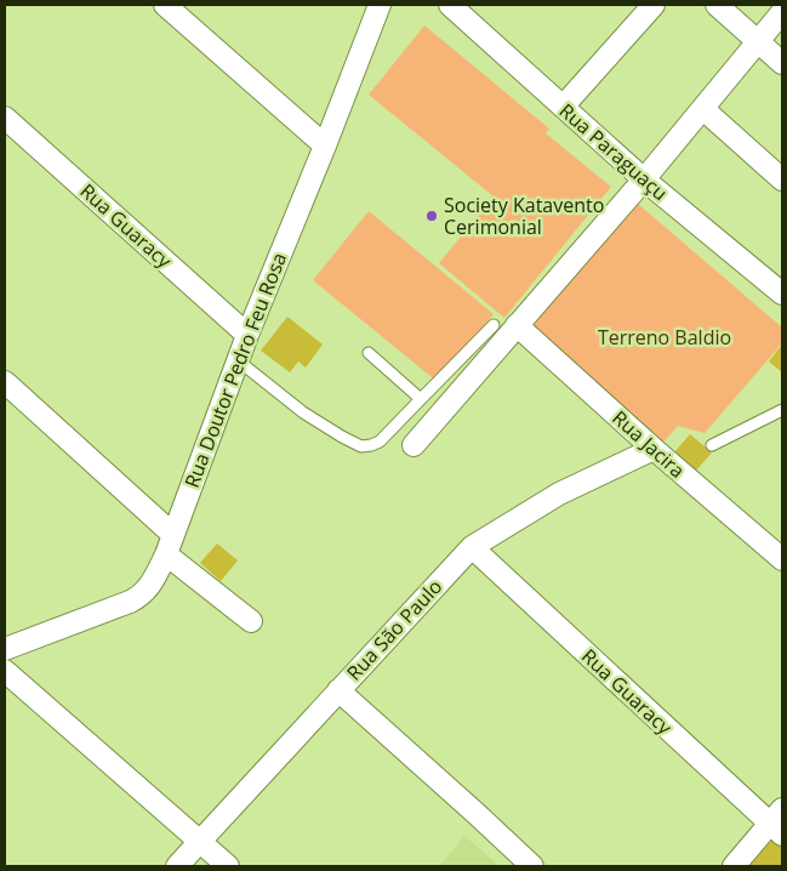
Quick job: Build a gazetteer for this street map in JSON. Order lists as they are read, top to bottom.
{
  "streets": {
    "street": [
      "Rua Paraguaçu",
      "Rua Guaracy",
      "Rua Doutor Pedro Feu Rosa",
      "Rua Jacira",
      "Rua São Paulo"
    ]
  },
  "crossings": [
    ["Rua Guaracy", "Rua Doutor Pedro Feu Rosa"],
    ["Rua Guaracy", "Rua São Paulo"],
    ["Rua Jacira", "Rua São Paulo"]
  ],
  "parks": ["Terreno Baldio"],
  "places": ["Society Katavento Cerimonial"]
}
